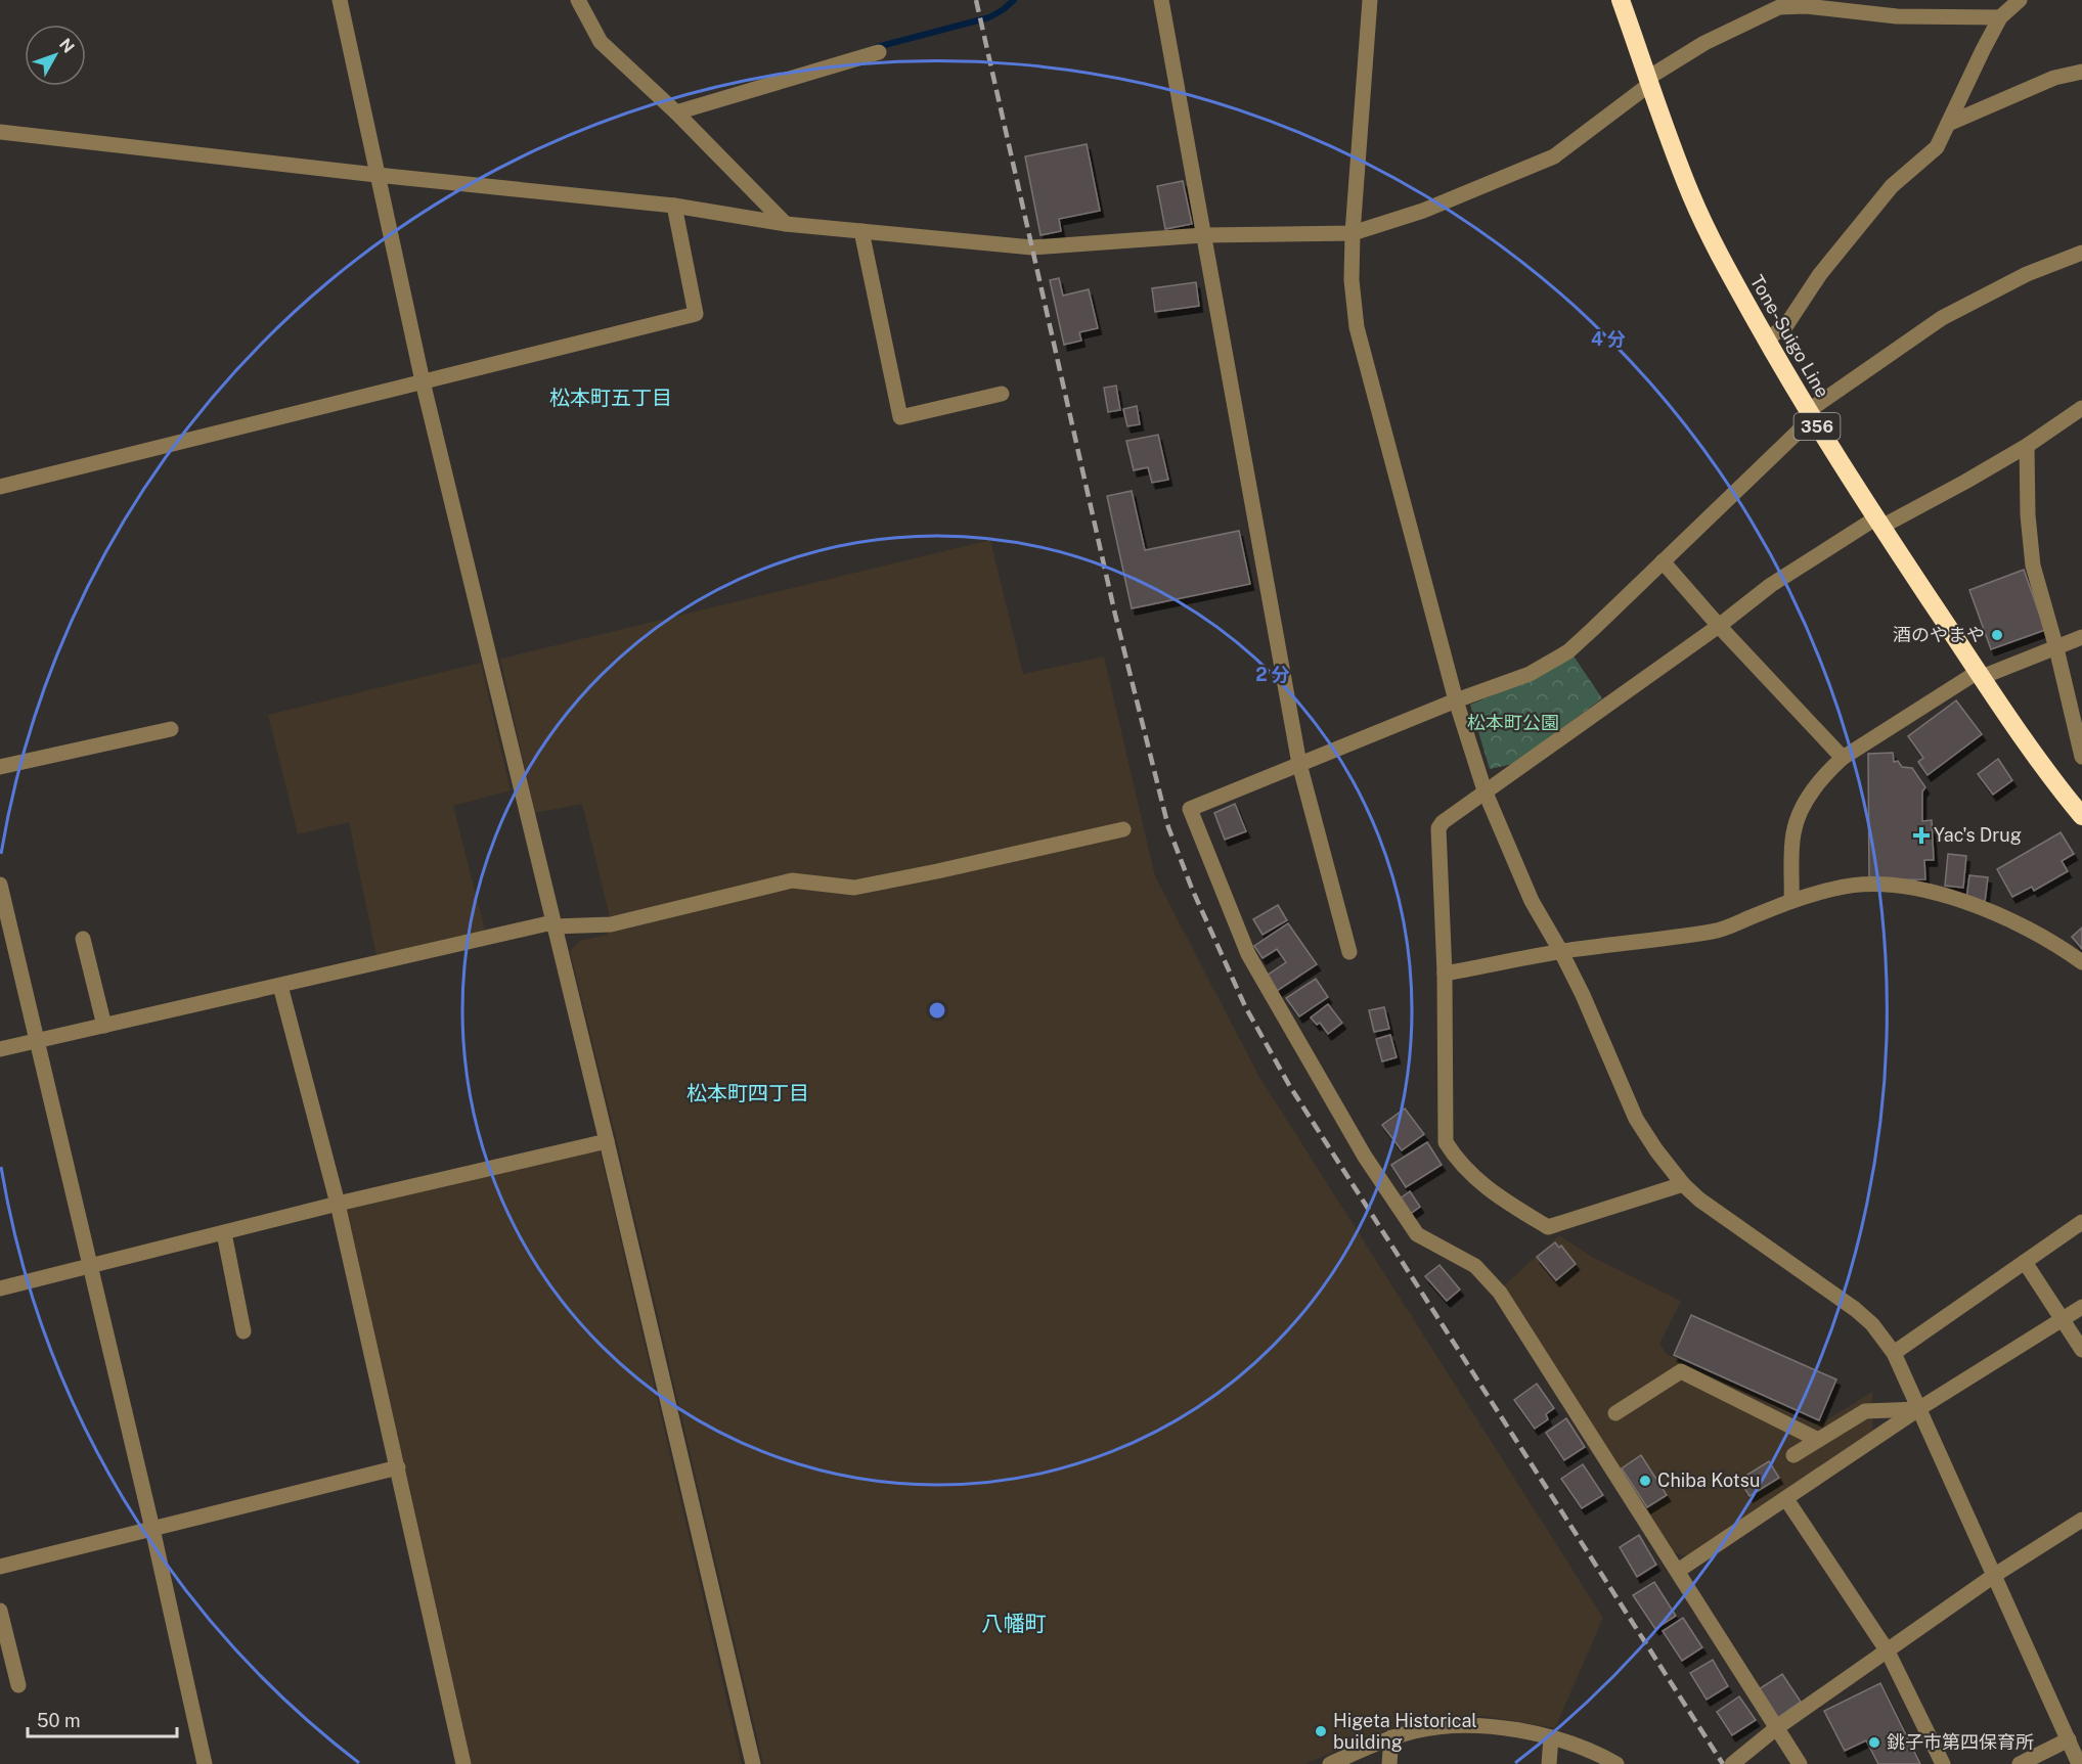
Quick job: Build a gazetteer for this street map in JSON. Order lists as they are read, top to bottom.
{
  "streets": {
    "highway": ["Tone-Suigo Line", "356"]
  },
  "districts": ["松本町五丁目", "松本町四丁目", "八幡町"],
  "parks": ["松本町公園"],
  "places": {
    "other": [
      "酒のやまや",
      "Chiba Kotsu",
      "Higeta Historical building",
      "銚子市第四保育所"
    ],
    "health": ["Yac's Drug"]
  },
  "scale_bar": "50 m",
  "north": "top right",
  "rings": ["4 分", "2 分"]
}
